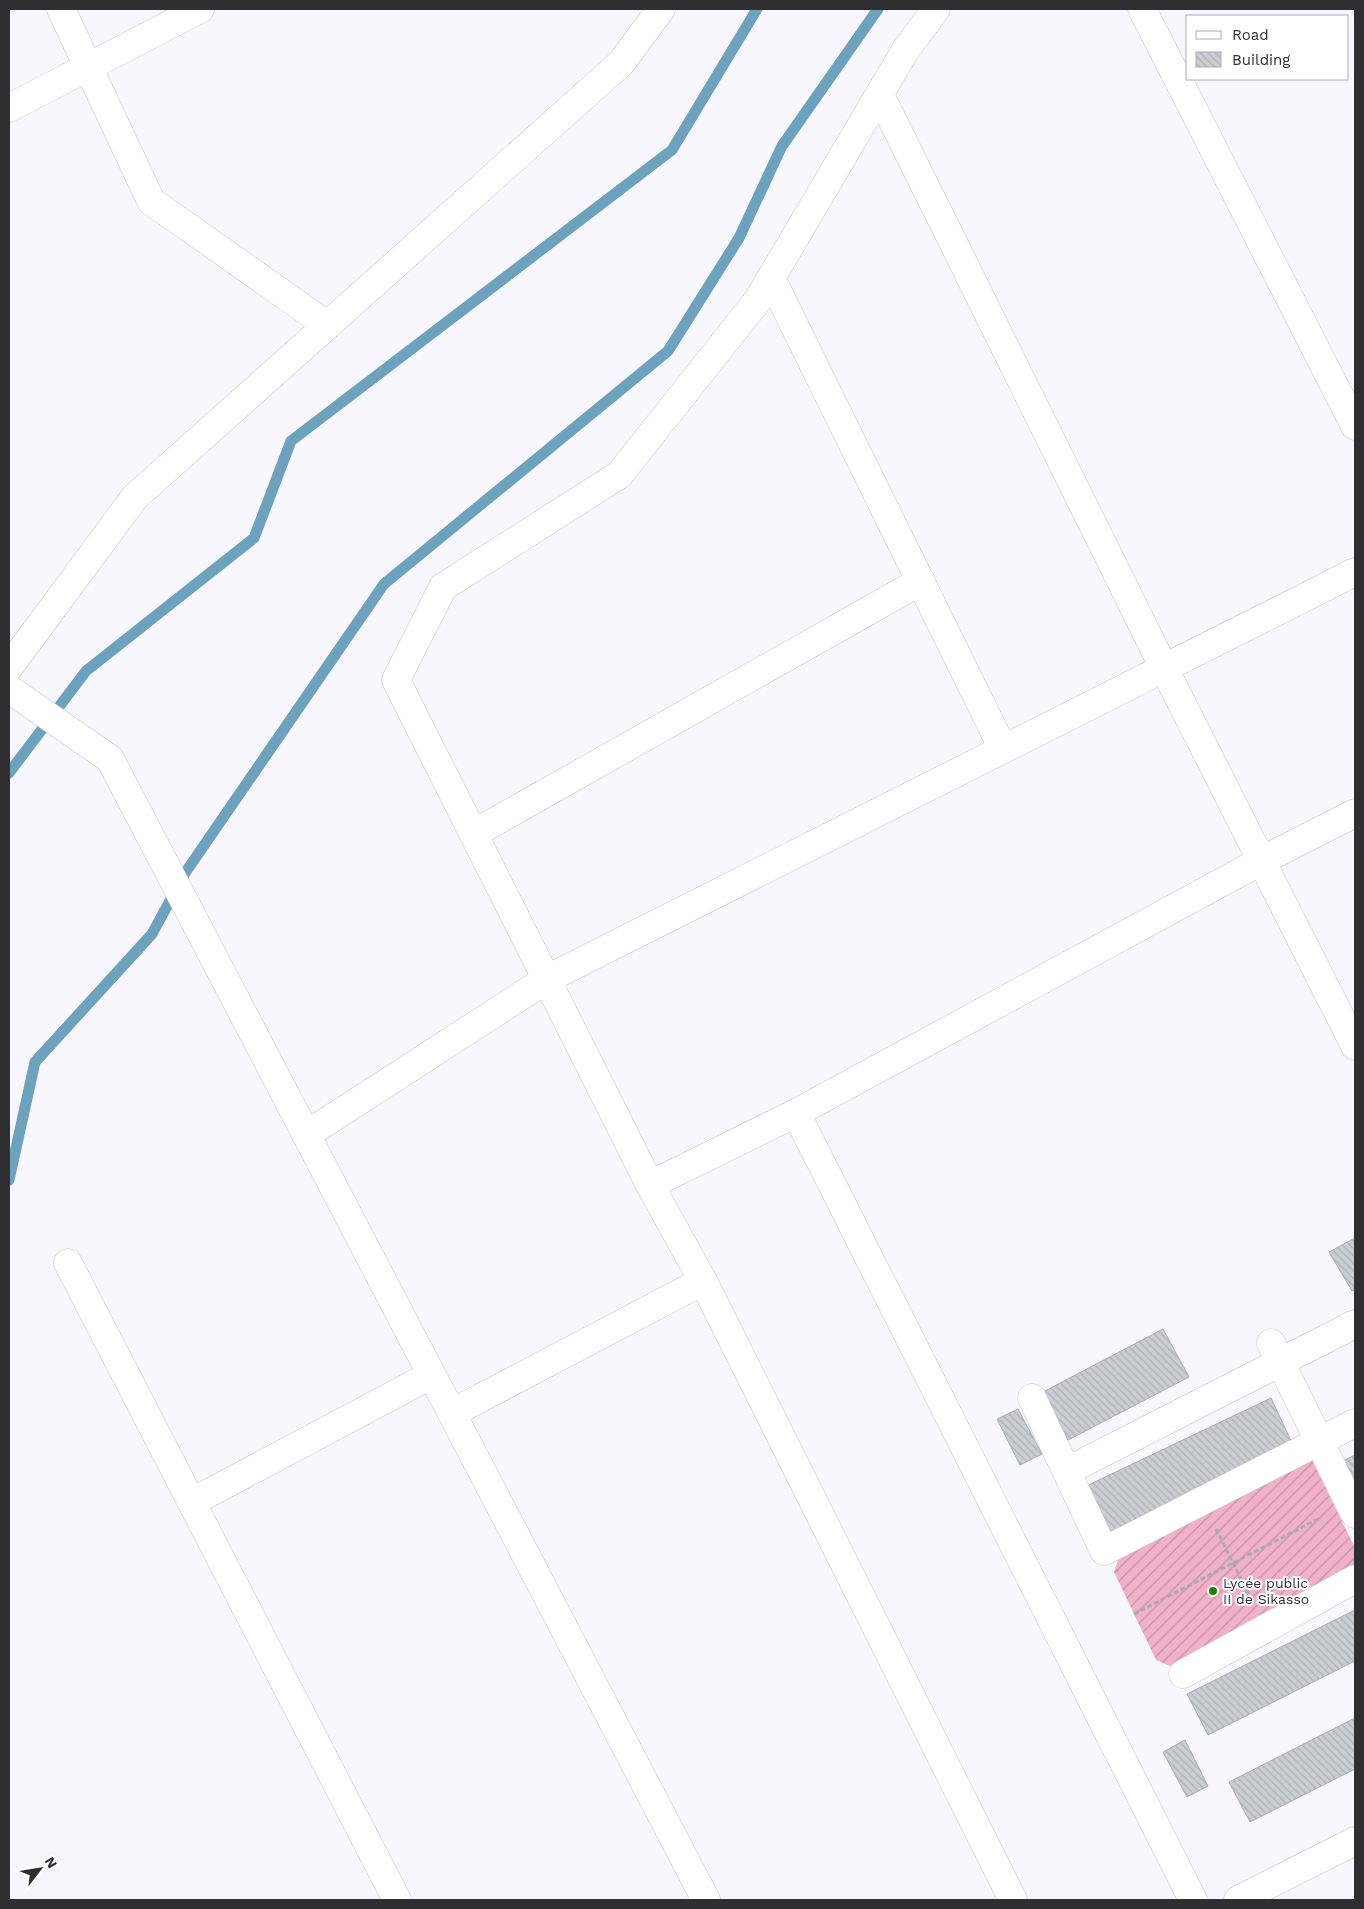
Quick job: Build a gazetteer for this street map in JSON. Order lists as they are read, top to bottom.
{
  "places": ["Lycée public II de Sikasso"],
  "legend": ["Road", "Building"],
  "north": "top right"
}
